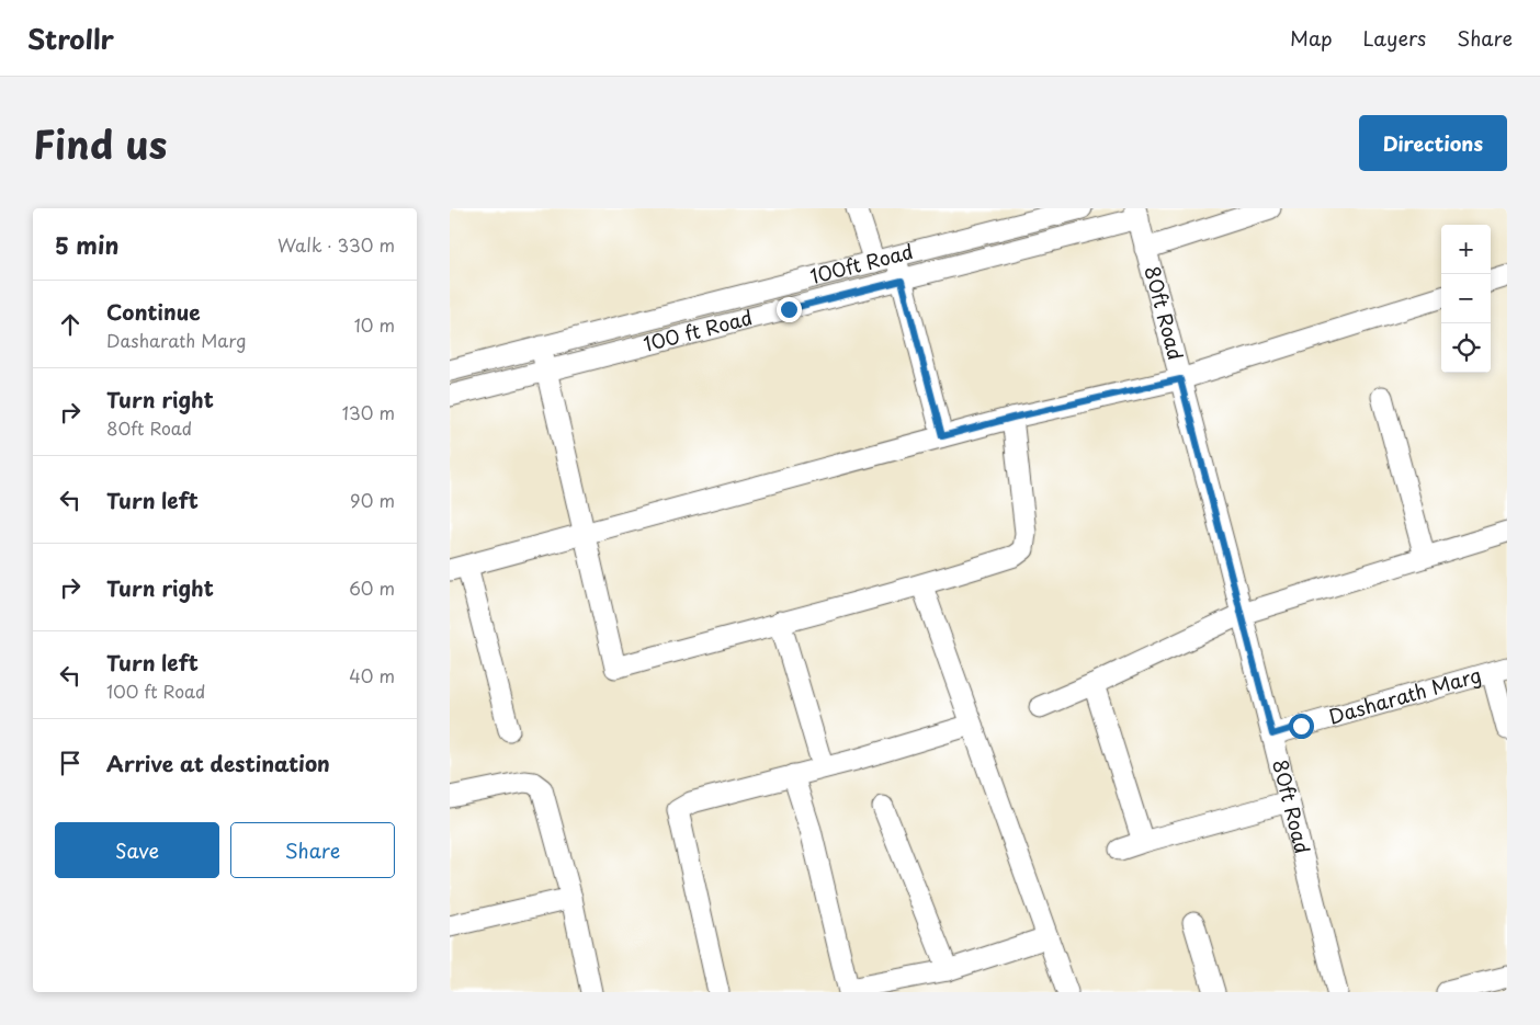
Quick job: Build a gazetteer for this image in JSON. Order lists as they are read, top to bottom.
{
  "streets": {
    "street": [
      "100ft Road",
      "80ft Road",
      "100 ft Road",
      "Dasharath Marg"
    ]
  },
  "crossings": [
    ["80ft Road", "100 ft Road"],
    ["80ft Road", "Dasharath Marg"]
  ],
  "page": {
    "header": "Strollr",
    "nav": ["Map", "Layers", "Share"],
    "title": "Find us",
    "buttons": [
      "Directions",
      ["Save", "Share"]
    ],
    "heading": ["5 min", "Walk · 330 m"],
    "map_buttons": ["+", "−"],
    "list": [
      ["Continue", "Dasharath Marg", "10 m"],
      ["Turn right", "80ft Road", "130 m"],
      ["Turn left", "90 m"],
      ["Turn right", "60 m"],
      ["Turn left", "100 ft Road", "40 m"],
      "Arrive at destination"
    ]
  }
}
